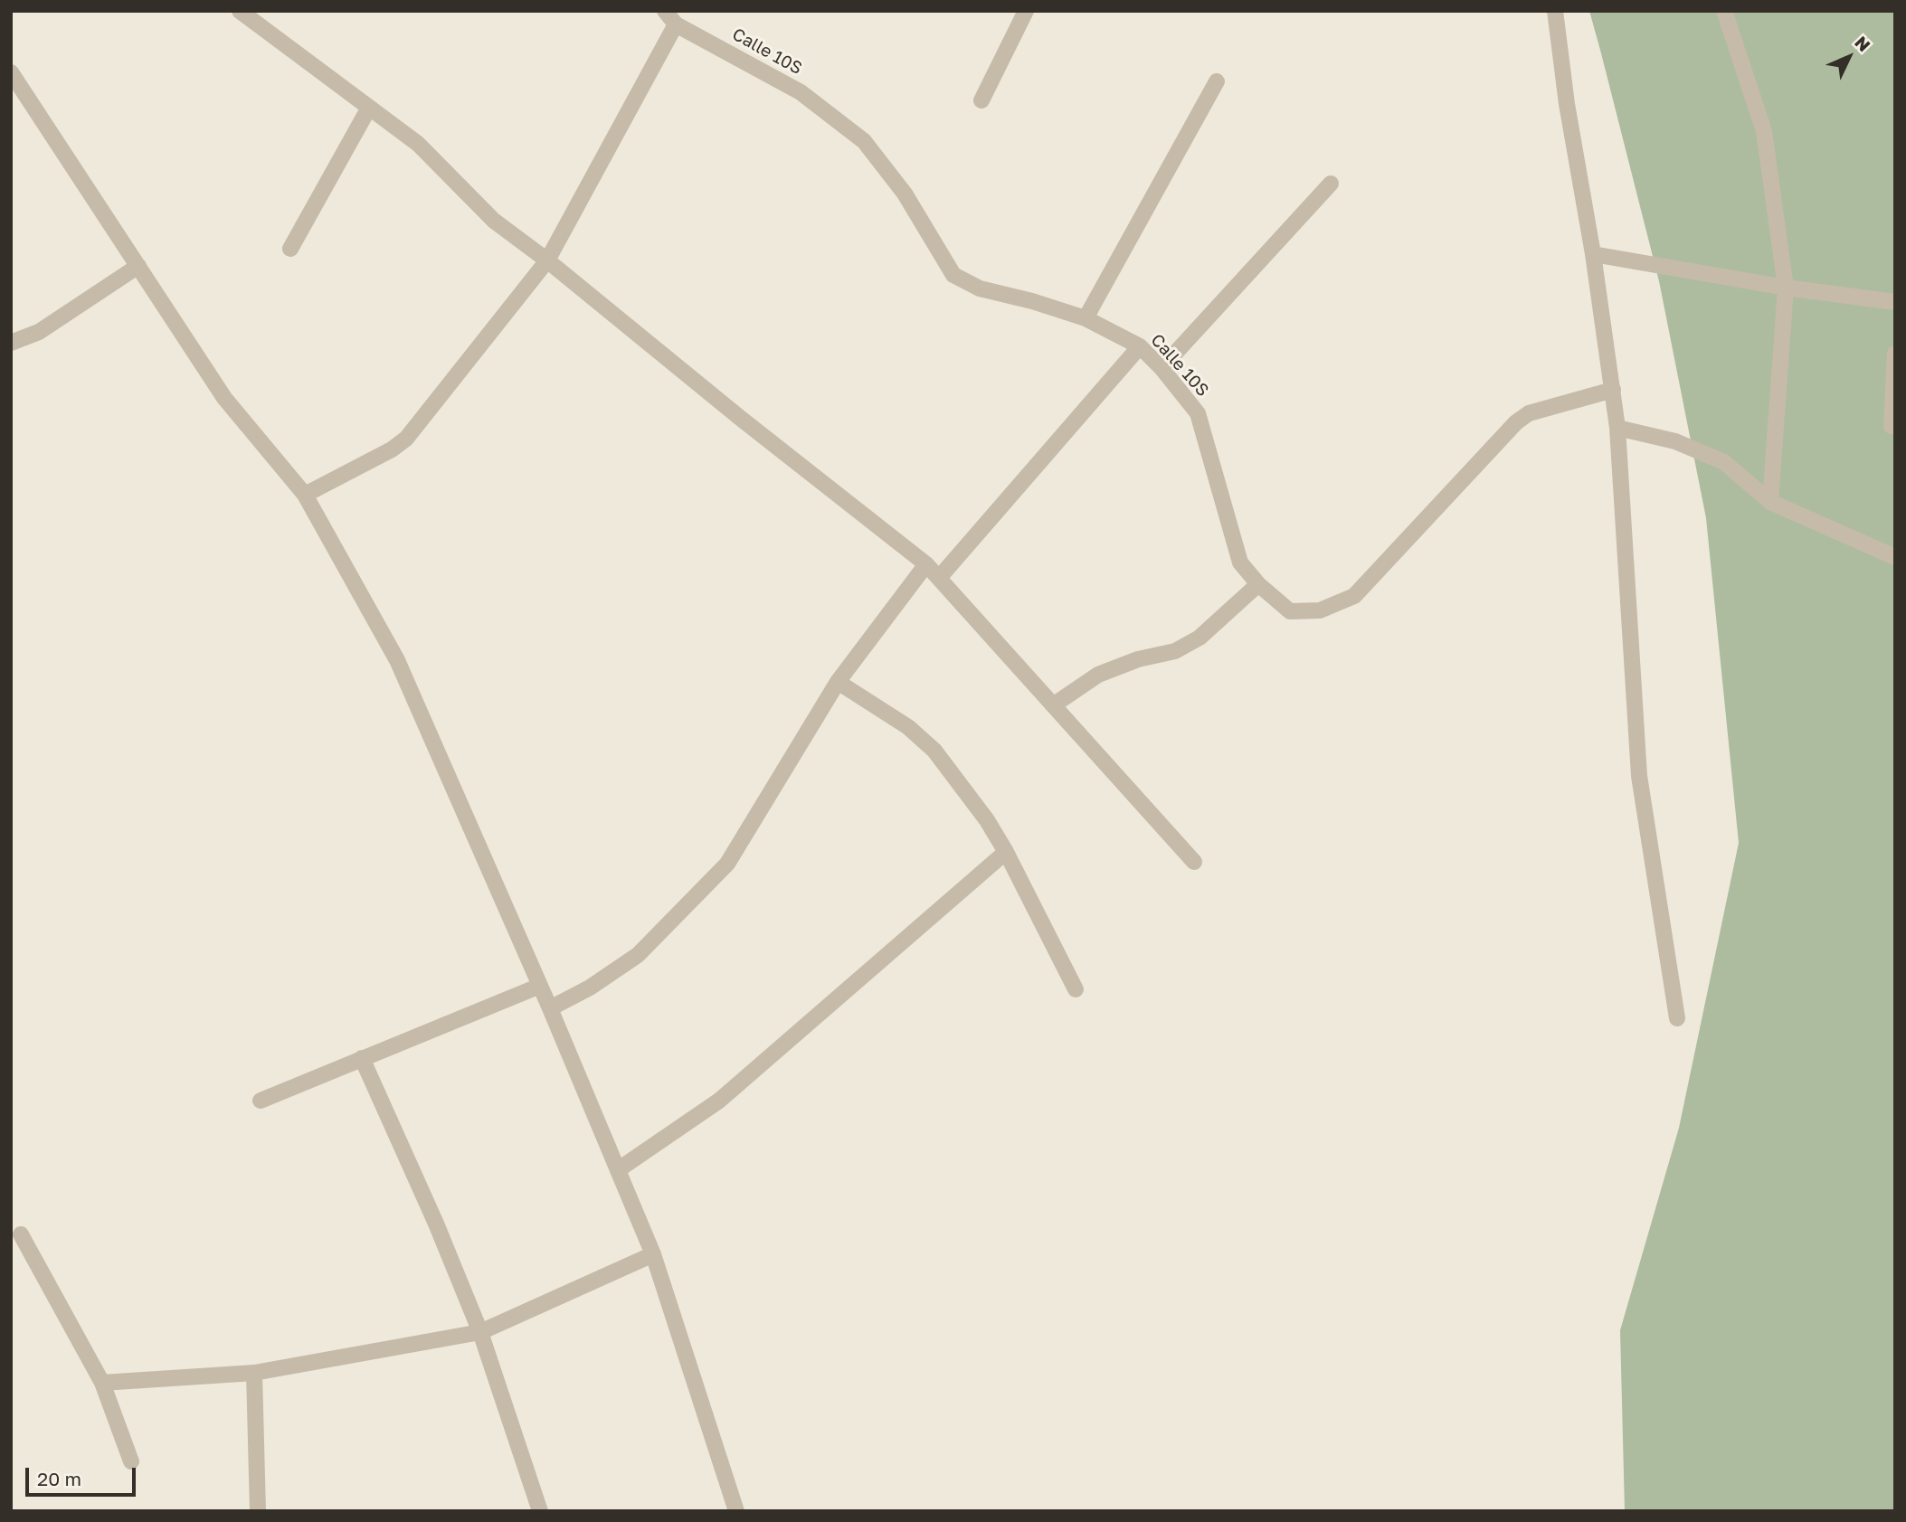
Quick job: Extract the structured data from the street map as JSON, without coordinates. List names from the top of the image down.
{
  "streets": {
    "street": ["Calle 10S"]
  },
  "scale_bar": "20 m",
  "north": "top right"
}
